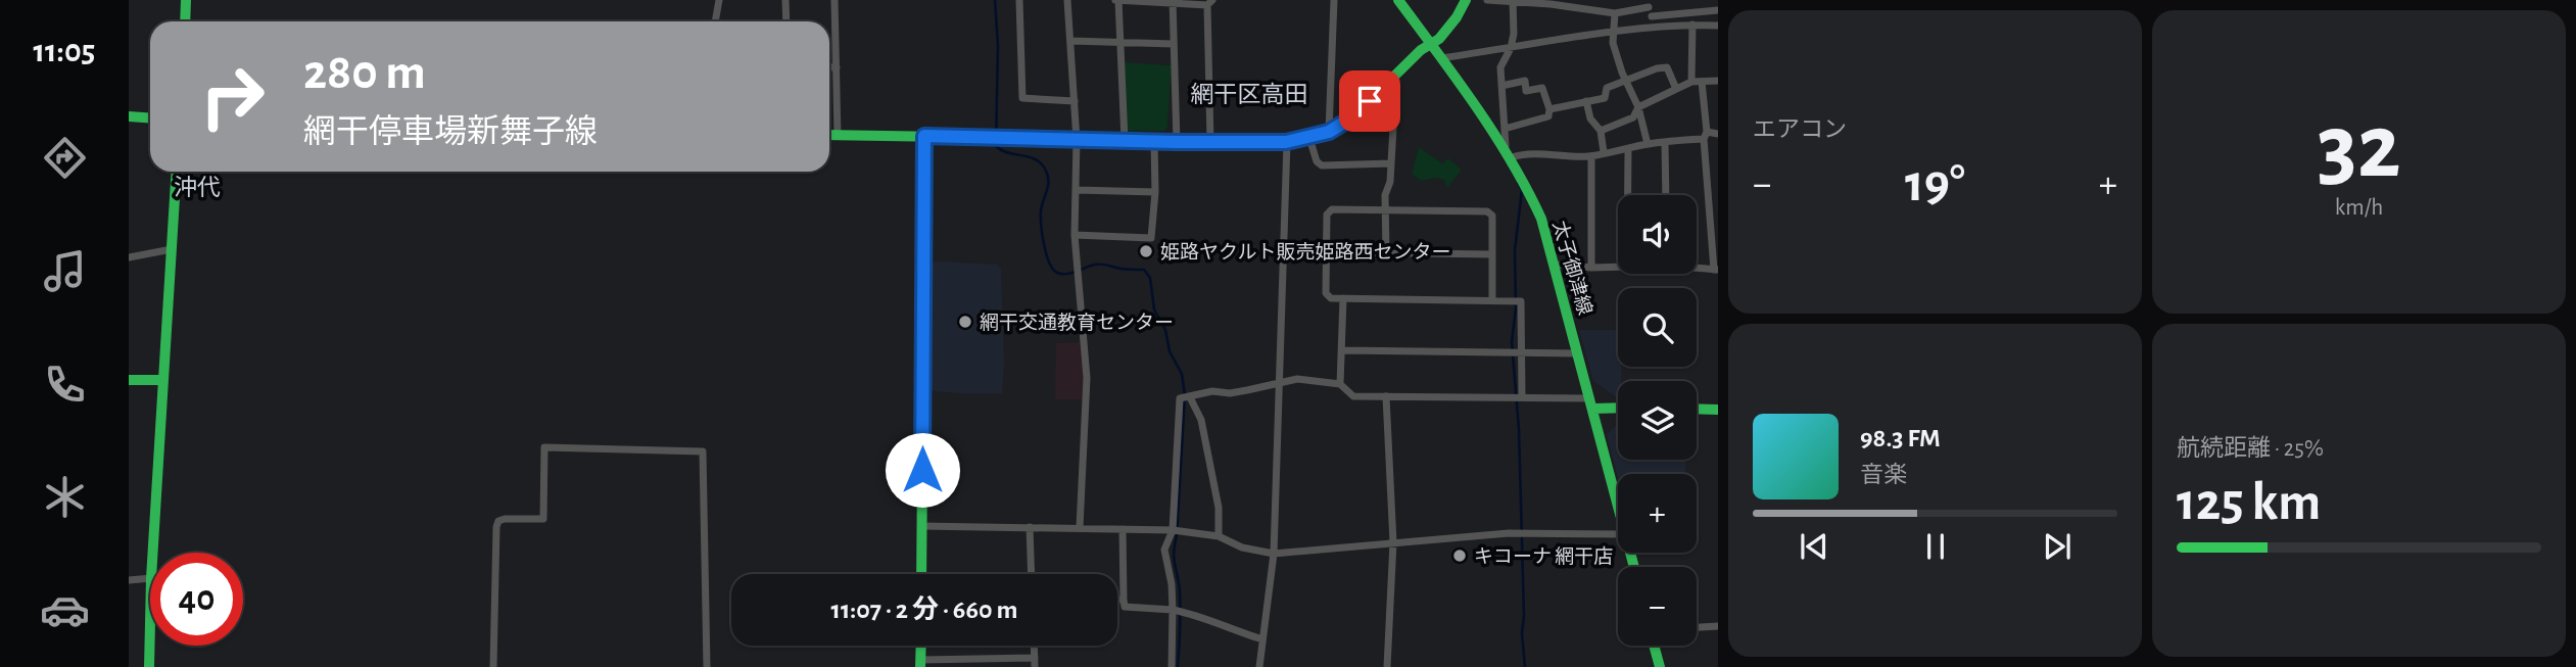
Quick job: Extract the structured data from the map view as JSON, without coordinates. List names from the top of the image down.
{
  "streets": {
    "main road": ["太子御津線"]
  },
  "districts": ["網干区高田", "沖代"],
  "places": ["姫路ヤクルト販売姫路西センター", "網干交通教育センター", "キコーナ 網干店"],
  "page": {
    "tabs": "11:05",
    "tile": [
      "エアコン",
      ["32", "km/h"],
      ["航続距離 · 25%", "125 km"]
    ],
    "turn": ["280 m", "網干停車場新舞子線"],
    "heat": ["−", "19°", "+"],
    "map_buttons": ["+", "−"],
    "song": ["98.3 FM", "音楽"],
    "limit": "40",
    "trip": "11:07 · 2 分 · 660 m"
  }
}
